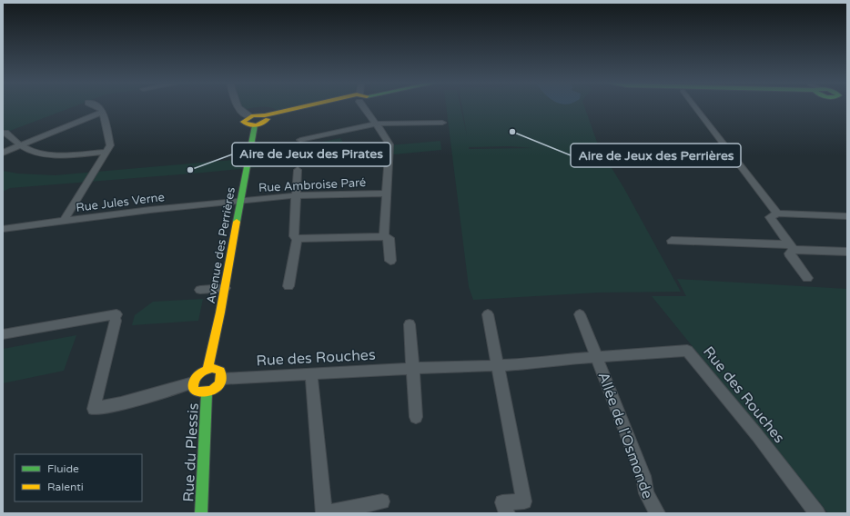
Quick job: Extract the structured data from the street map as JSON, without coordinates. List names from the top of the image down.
{
  "streets": {
    "street": [
      "Rue Ambroise Paré",
      "Rue Jules Verne",
      "Avenue des Perrières",
      "Rue des Rouches",
      "Allée de l'Osmonde",
      "Rue du Plessis"
    ]
  },
  "crossings": [
    ["Rue Ambroise Paré", "Rue Jules Verne"],
    ["Rue Ambroise Paré", "Avenue des Perrières"],
    ["Rue Jules Verne", "Avenue des Perrières"],
    ["Avenue des Perrières", "Rue des Rouches"],
    ["Avenue des Perrières", "Rue du Plessis"],
    ["Rue des Rouches", "Allée de l'Osmonde"],
    ["Rue des Rouches", "Rue du Plessis"]
  ],
  "places": ["Aire de Jeux des Perrières", "Aire de Jeux des Pirates"],
  "legend": ["Fluide", "Ralenti"]
}
